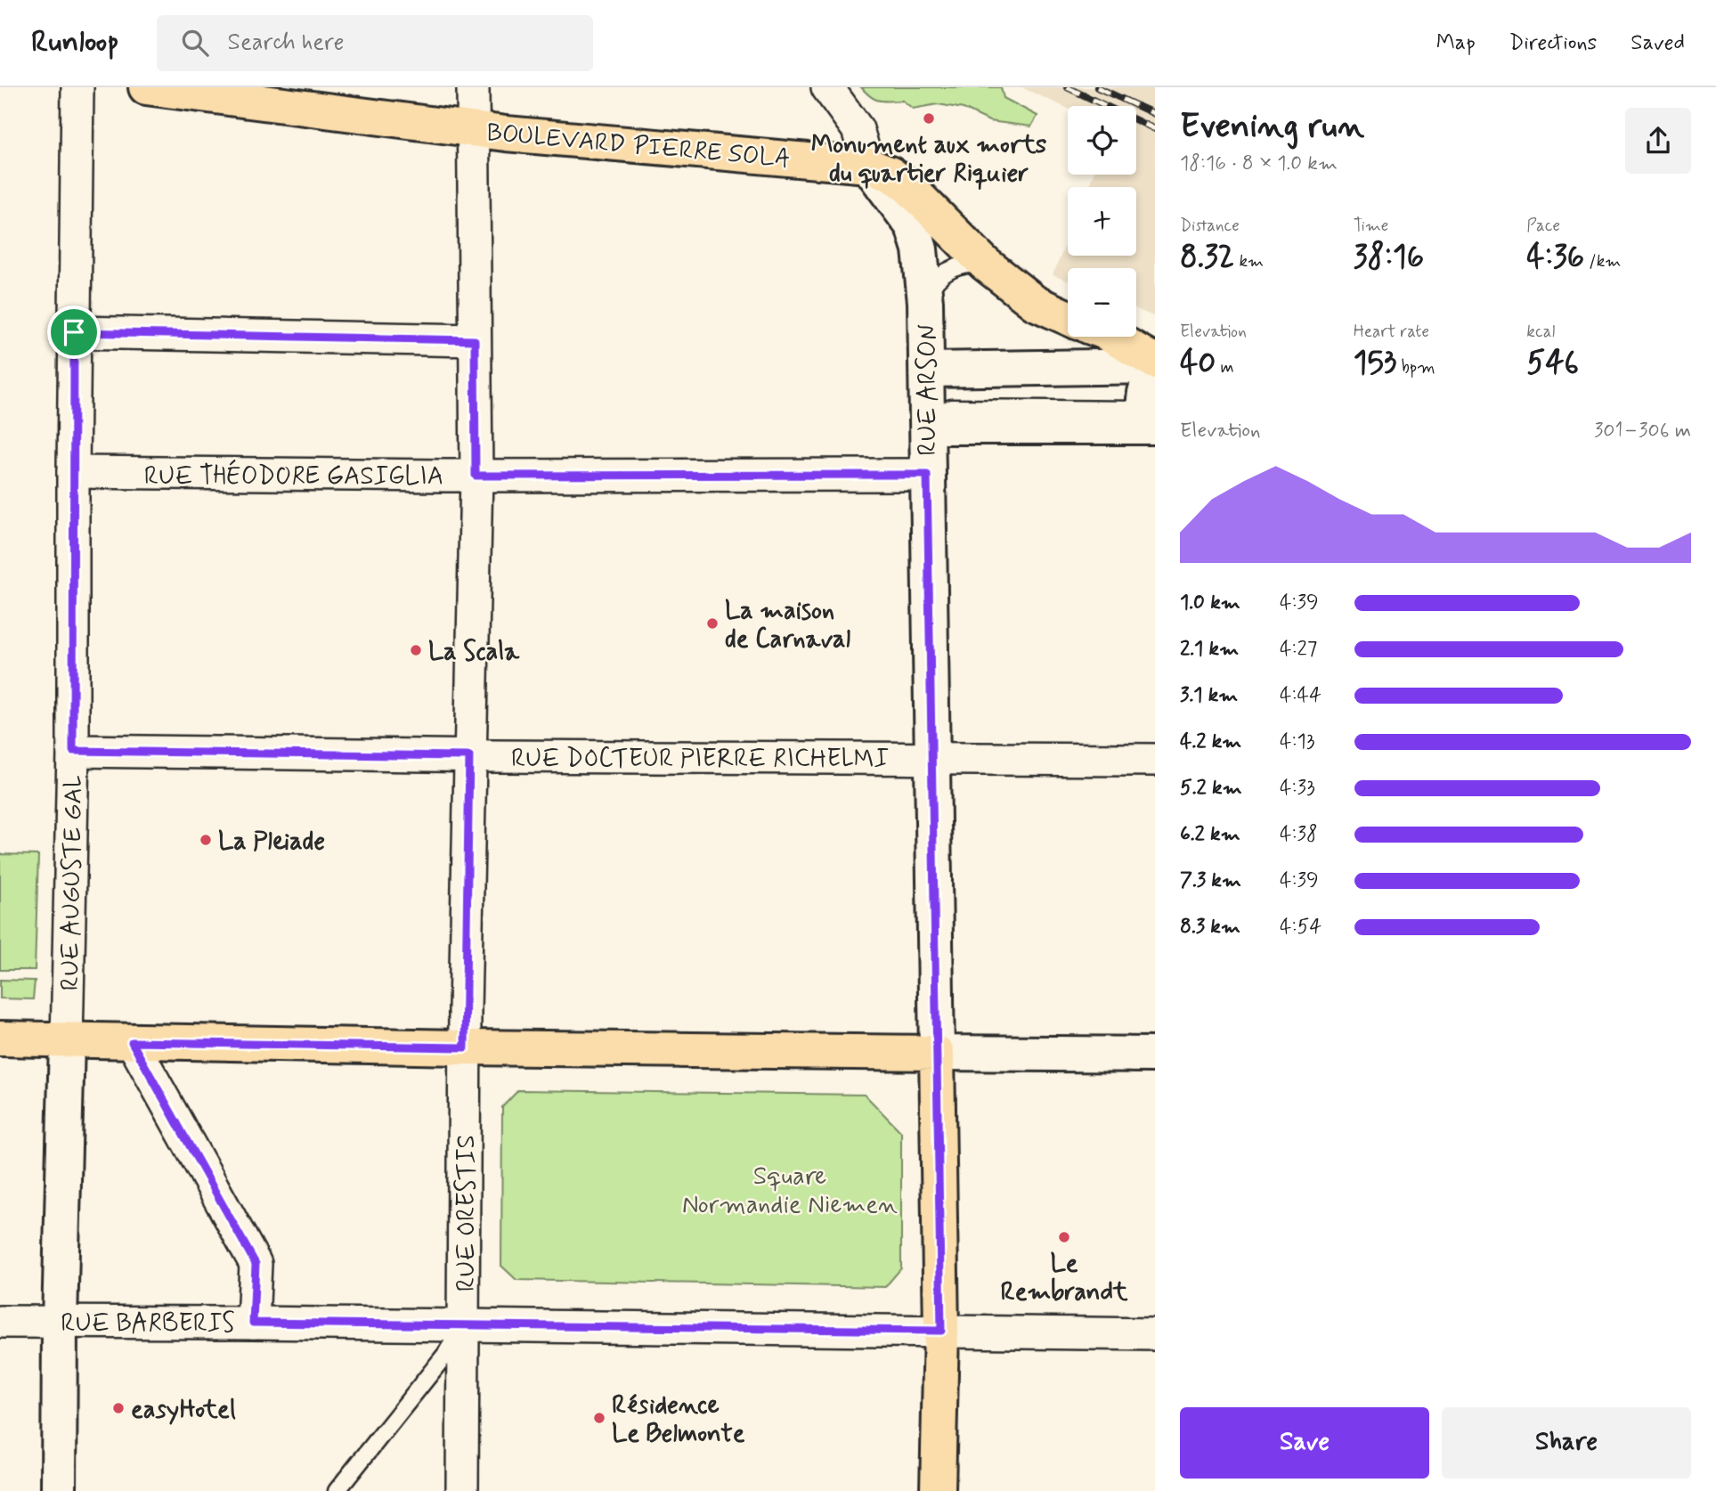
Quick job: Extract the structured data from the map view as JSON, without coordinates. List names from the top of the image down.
{
  "streets": {
    "main road": ["BOULEVARD PIERRE SOLA", "RUE ARSON", "RUE AUGUSTE GAL"],
    "street": [
      "RUE THÉODORE GASIGLIA",
      "RUE DOCTEUR PIERRE RICHELMI",
      "RUE ORESTIS",
      "RUE BARBERIS"
    ]
  },
  "crossings": [
    ["BOULEVARD PIERRE SOLA", "RUE ARSON"],
    ["BOULEVARD PIERRE SOLA", "RUE ORESTIS"],
    ["RUE ARSON", "RUE THÉODORE GASIGLIA"],
    ["RUE ARSON", "RUE DOCTEUR PIERRE RICHELMI"],
    ["RUE ARSON", "RUE BARBERIS"],
    ["RUE THÉODORE GASIGLIA", "RUE AUGUSTE GAL"],
    ["RUE THÉODORE GASIGLIA", "RUE ORESTIS"],
    ["RUE DOCTEUR PIERRE RICHELMI", "RUE AUGUSTE GAL"],
    ["RUE DOCTEUR PIERRE RICHELMI", "RUE ORESTIS"],
    ["RUE AUGUSTE GAL", "RUE BARBERIS"],
    ["RUE ORESTIS", "RUE BARBERIS"]
  ],
  "parks": ["Square Normandie Niemen"],
  "places": [
    "Monument aux morts du quartier Riquier",
    "La maison de Carnaval",
    "La Scala",
    "La Pleiade",
    "Le Rembrandt",
    "easyHotel",
    "Résidence Le Belmonte"
  ],
  "page": {
    "header": "Runloop",
    "search": "Search here",
    "nav": ["Map", "Directions", "Saved"],
    "heading": ["Evening run", "18:16 · 8 × 1.0 km"],
    "map_buttons": ["+", "−"],
    "stats": [
      ["Distance", "8.32 km"],
      ["Time", "38:16"],
      ["Pace", "4:36 /km"],
      ["Elevation", "40 m"],
      ["Heart rate", "153 bpm"],
      ["kcal", "546"]
    ],
    "chart": ["Elevation", "301–306 m"],
    "list": [
      {
        "name": "1.0 km",
        "note": "4:39"
      },
      {
        "name": "2.1 km",
        "note": "4:27"
      },
      {
        "name": "3.1 km",
        "note": "4:44"
      },
      {
        "name": "4.2 km",
        "note": "4:13"
      },
      {
        "name": "5.2 km",
        "note": "4:33"
      },
      {
        "name": "6.2 km",
        "note": "4:38"
      },
      {
        "name": "7.3 km",
        "note": "4:39"
      },
      {
        "name": "8.3 km",
        "note": "4:54"
      }
    ],
    "buttons": ["Save", "Share"]
  }
}
